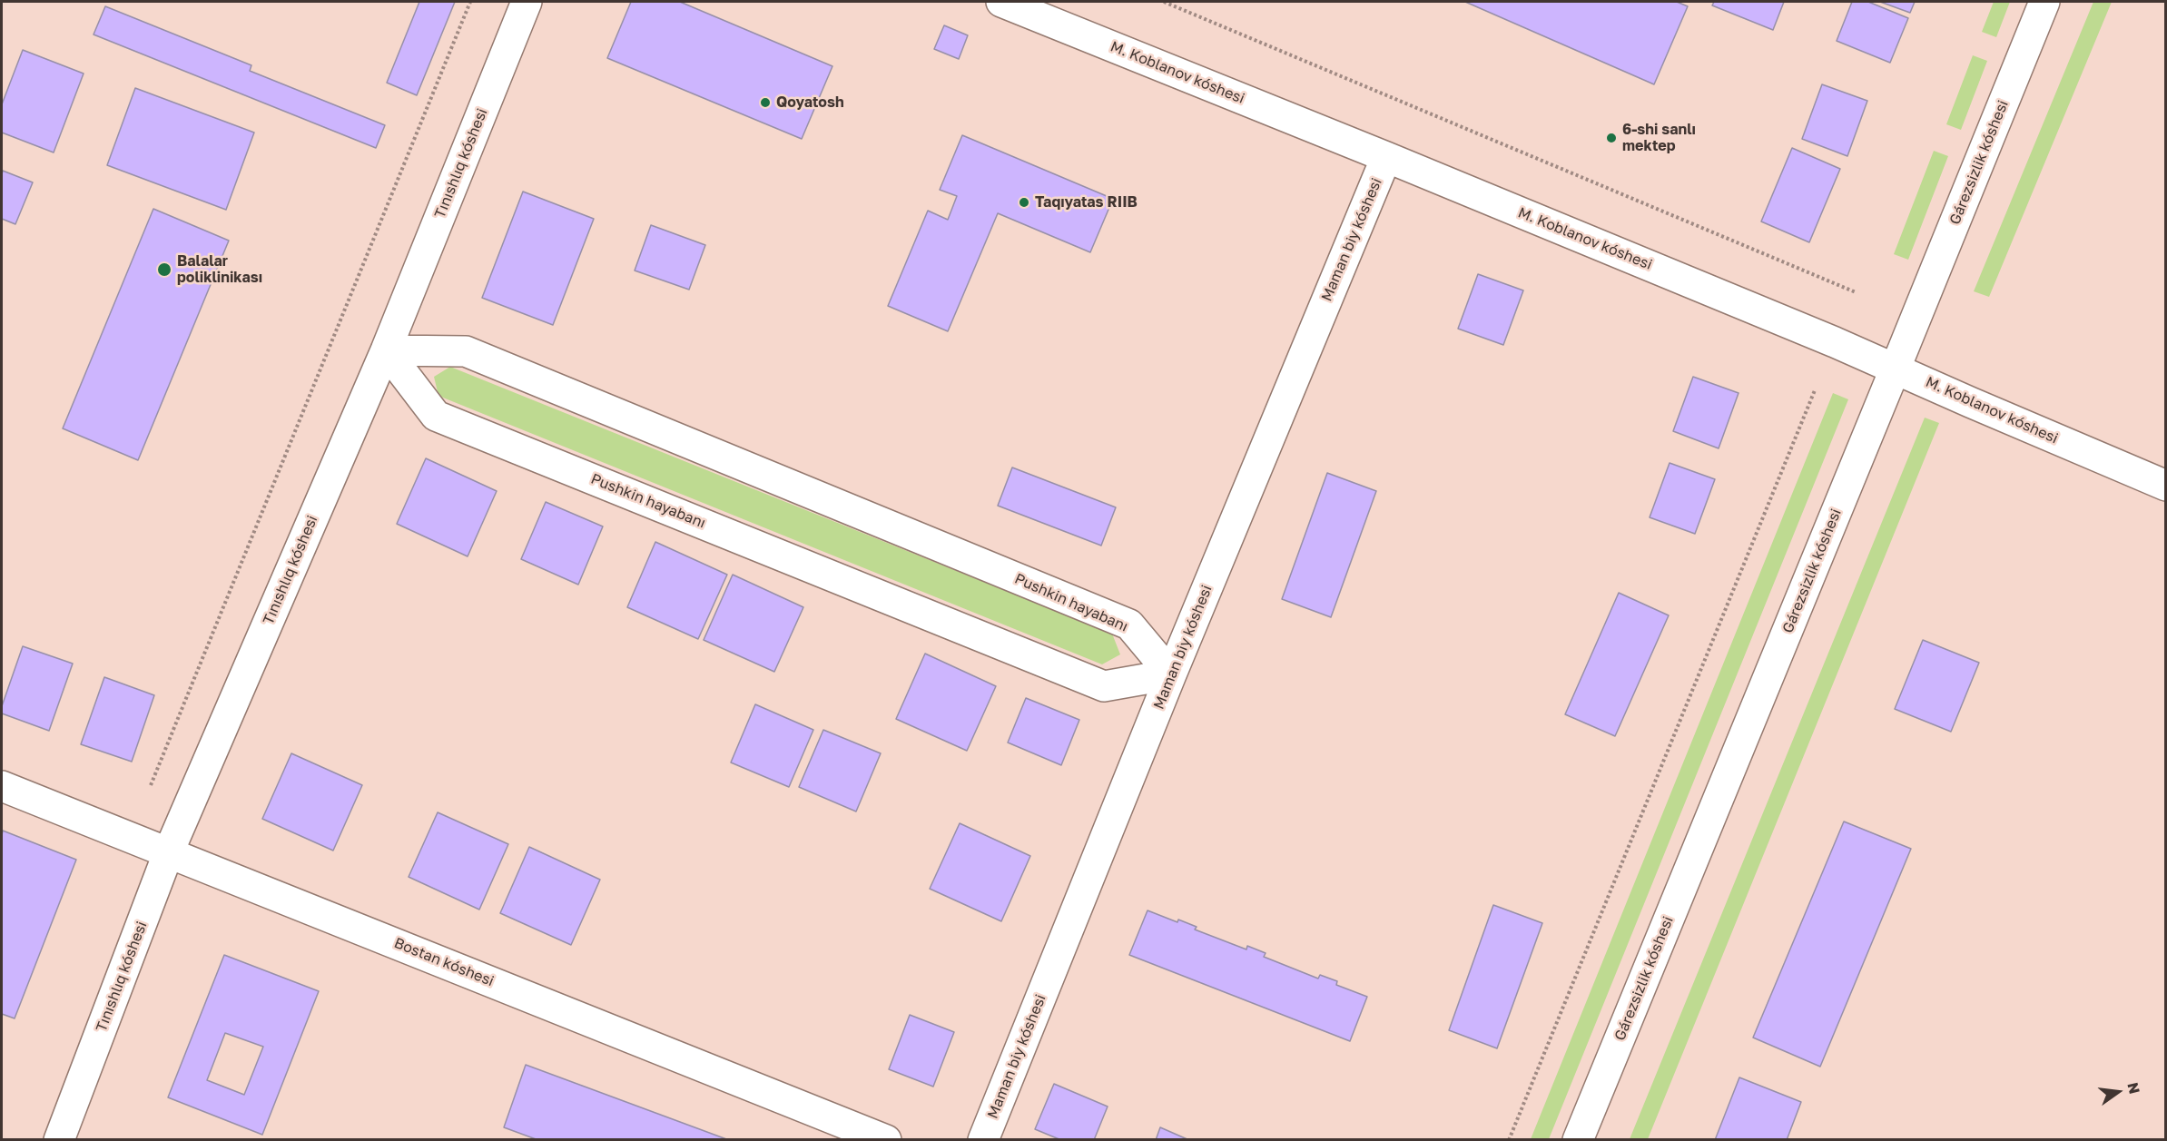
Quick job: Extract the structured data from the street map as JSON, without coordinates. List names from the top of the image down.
{
  "streets": {
    "street": [
      "M. Koblanov kóshesi",
      "Gárezsizlik kóshesi",
      "Tınıshlıq kóshesi",
      "Maman biy kóshesi",
      "Pushkin hayabanı",
      "Bostan kóshesi"
    ]
  },
  "crossings": [
    ["M. Koblanov kóshesi", "Gárezsizlik kóshesi"],
    ["M. Koblanov kóshesi", "Maman biy kóshesi"],
    ["Tınıshlıq kóshesi", "Pushkin hayabanı"],
    ["Tınıshlıq kóshesi", "Bostan kóshesi"],
    ["Maman biy kóshesi", "Pushkin hayabanı"]
  ],
  "places": [
    "Qoyatosh",
    "6-shi sanlı mektep",
    "Taqıyatas RIIB",
    "Balalar poliklinikası"
  ],
  "north": "right"
}
